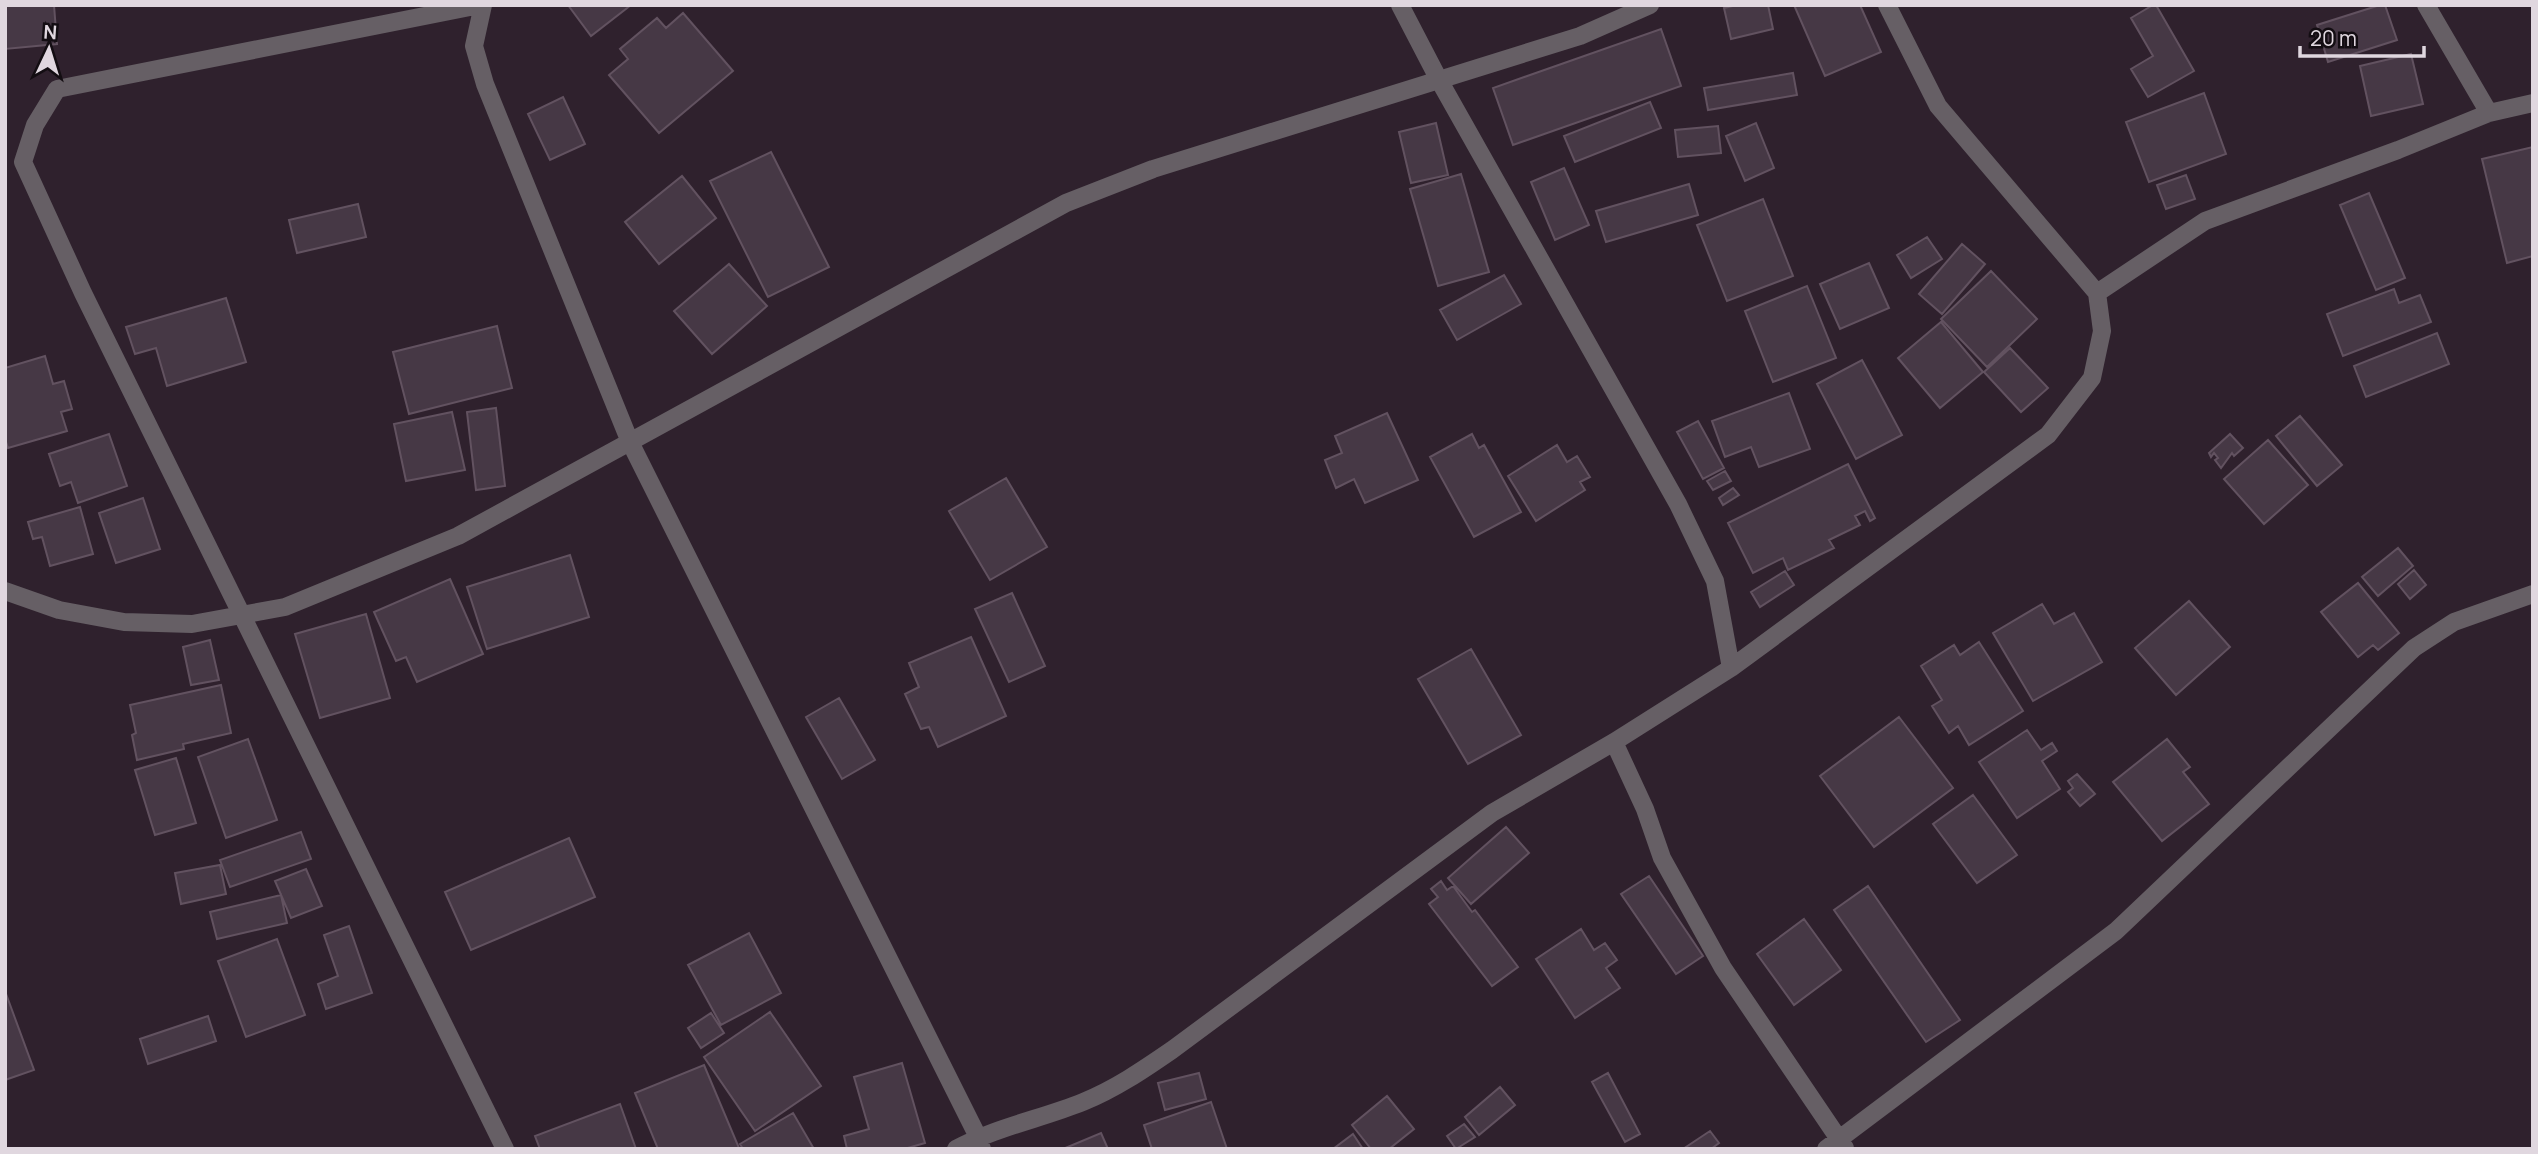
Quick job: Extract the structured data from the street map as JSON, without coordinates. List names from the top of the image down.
{
  "scale_bar": "20 m",
  "north": "top"
}
